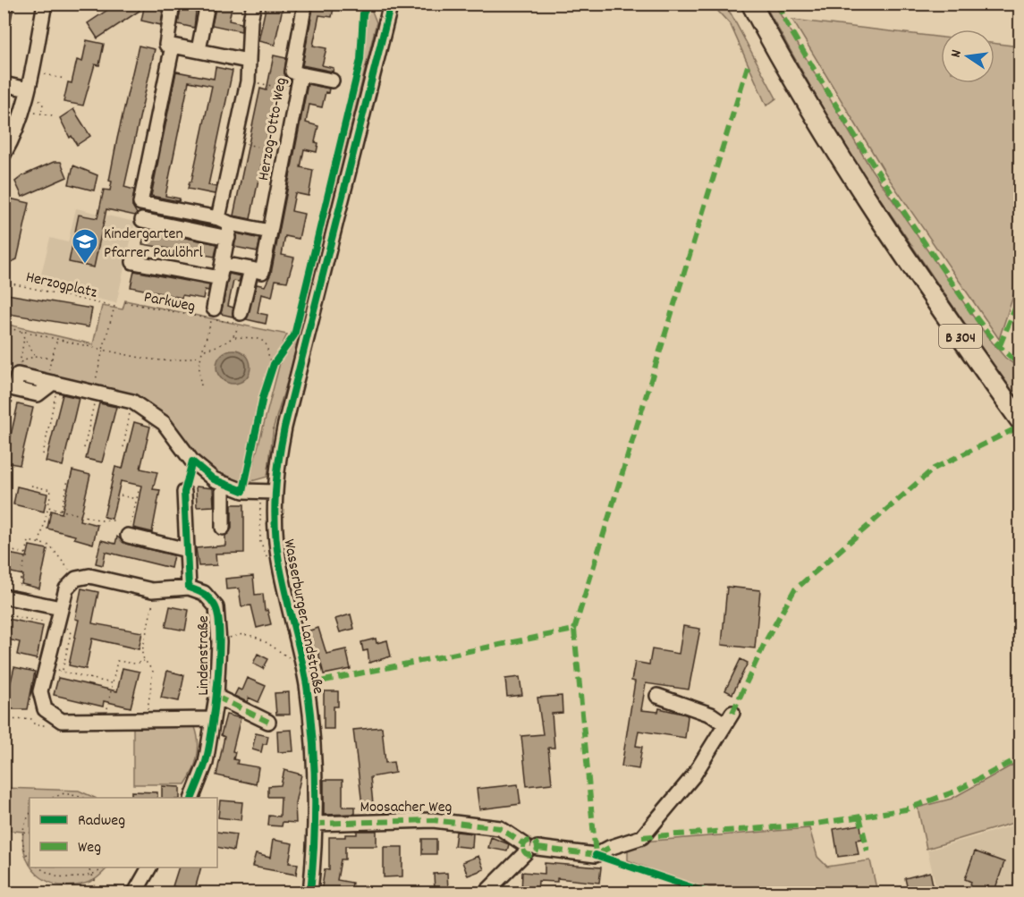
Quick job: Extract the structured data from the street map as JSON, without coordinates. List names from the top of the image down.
{
  "streets": {
    "highway": ["B 304"],
    "street": [
      "Herzog-Otto-Weg",
      "Wasserburger Landstraße",
      "Lindenstraße",
      "Moosacher Weg"
    ],
    "path": ["Herzogplatz", "Parkweg"]
  },
  "crossings": [
    ["Wasserburger Landstraße", "Moosacher Weg"]
  ],
  "places": {
    "school or university": ["Kindergarten Pfarrer Paulöhrl"]
  },
  "legend": ["Radweg", "Weg"],
  "north": "left"
}
